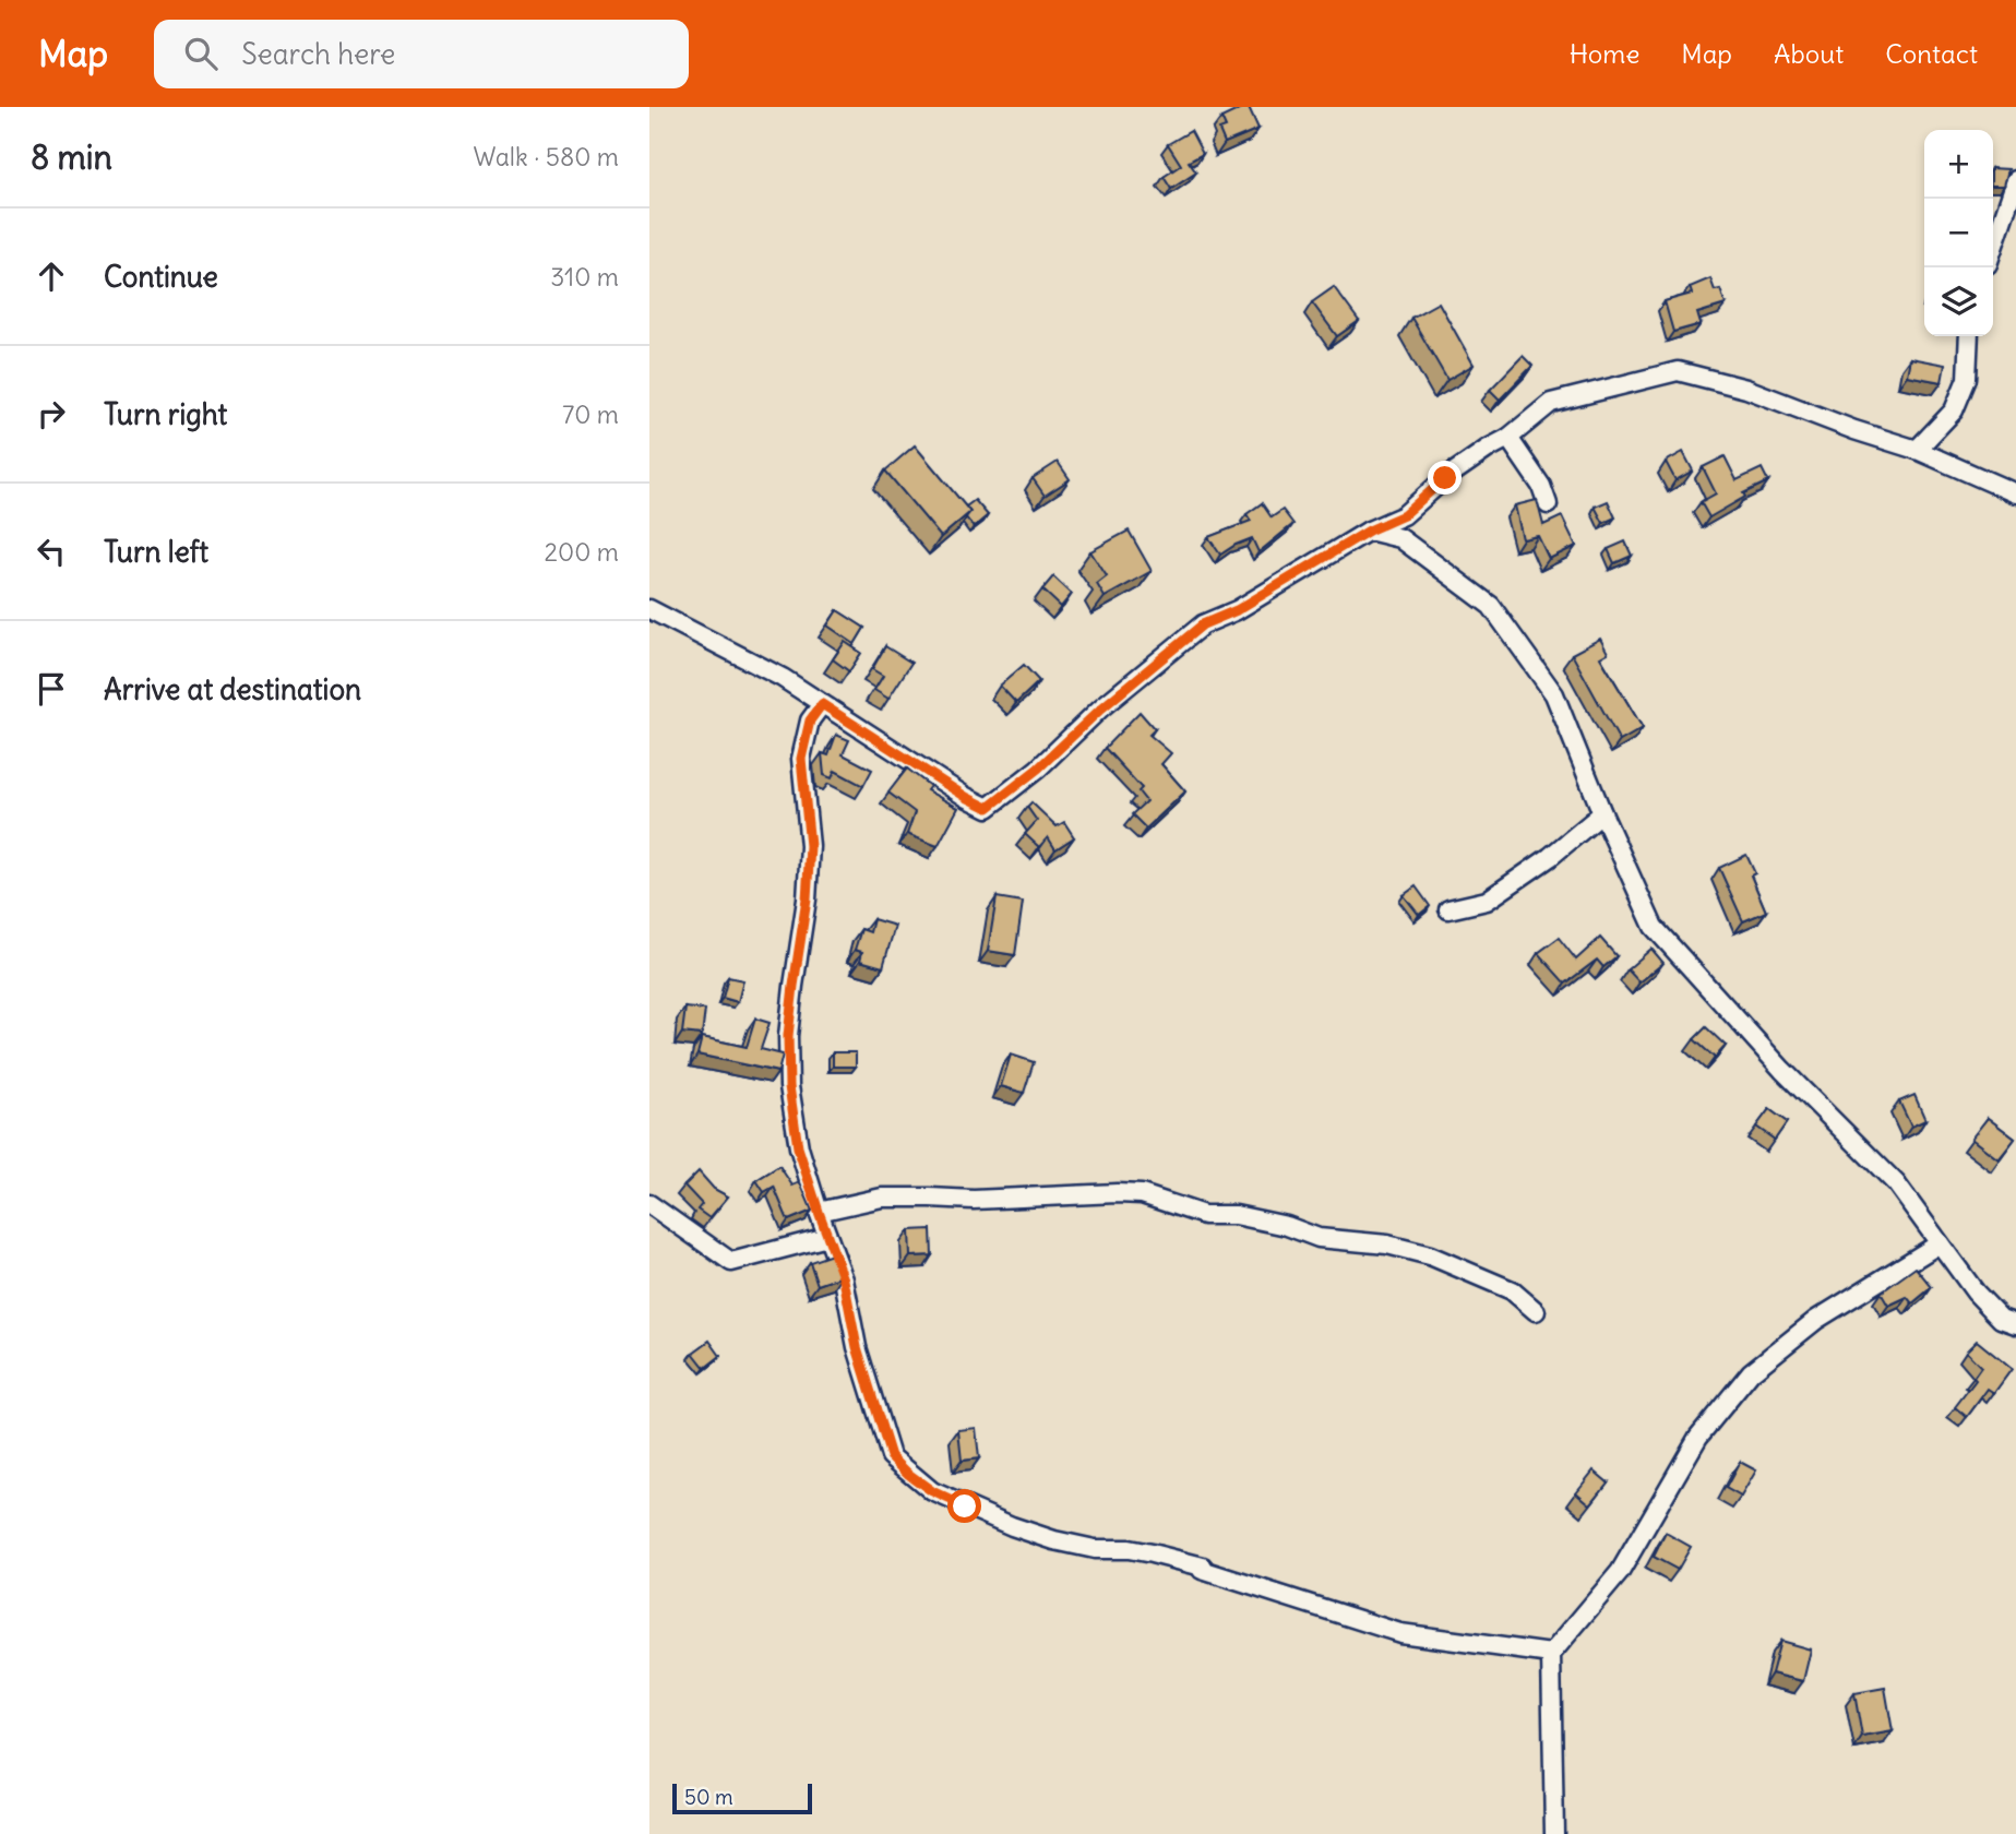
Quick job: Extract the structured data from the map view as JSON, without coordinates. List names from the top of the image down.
{
  "scale_bar": "50 m",
  "page": {
    "header": "Map",
    "search": "Search here",
    "nav": [
      "Home",
      "Map",
      "About",
      "Contact"
    ],
    "heading": ["8 min", "Walk · 580 m"],
    "map_buttons": ["+", "−"],
    "list": [
      ["Continue", "310 m"],
      ["Turn right", "70 m"],
      ["Turn left", "200 m"],
      "Arrive at destination"
    ],
    "scale": "50 m"
  }
}
